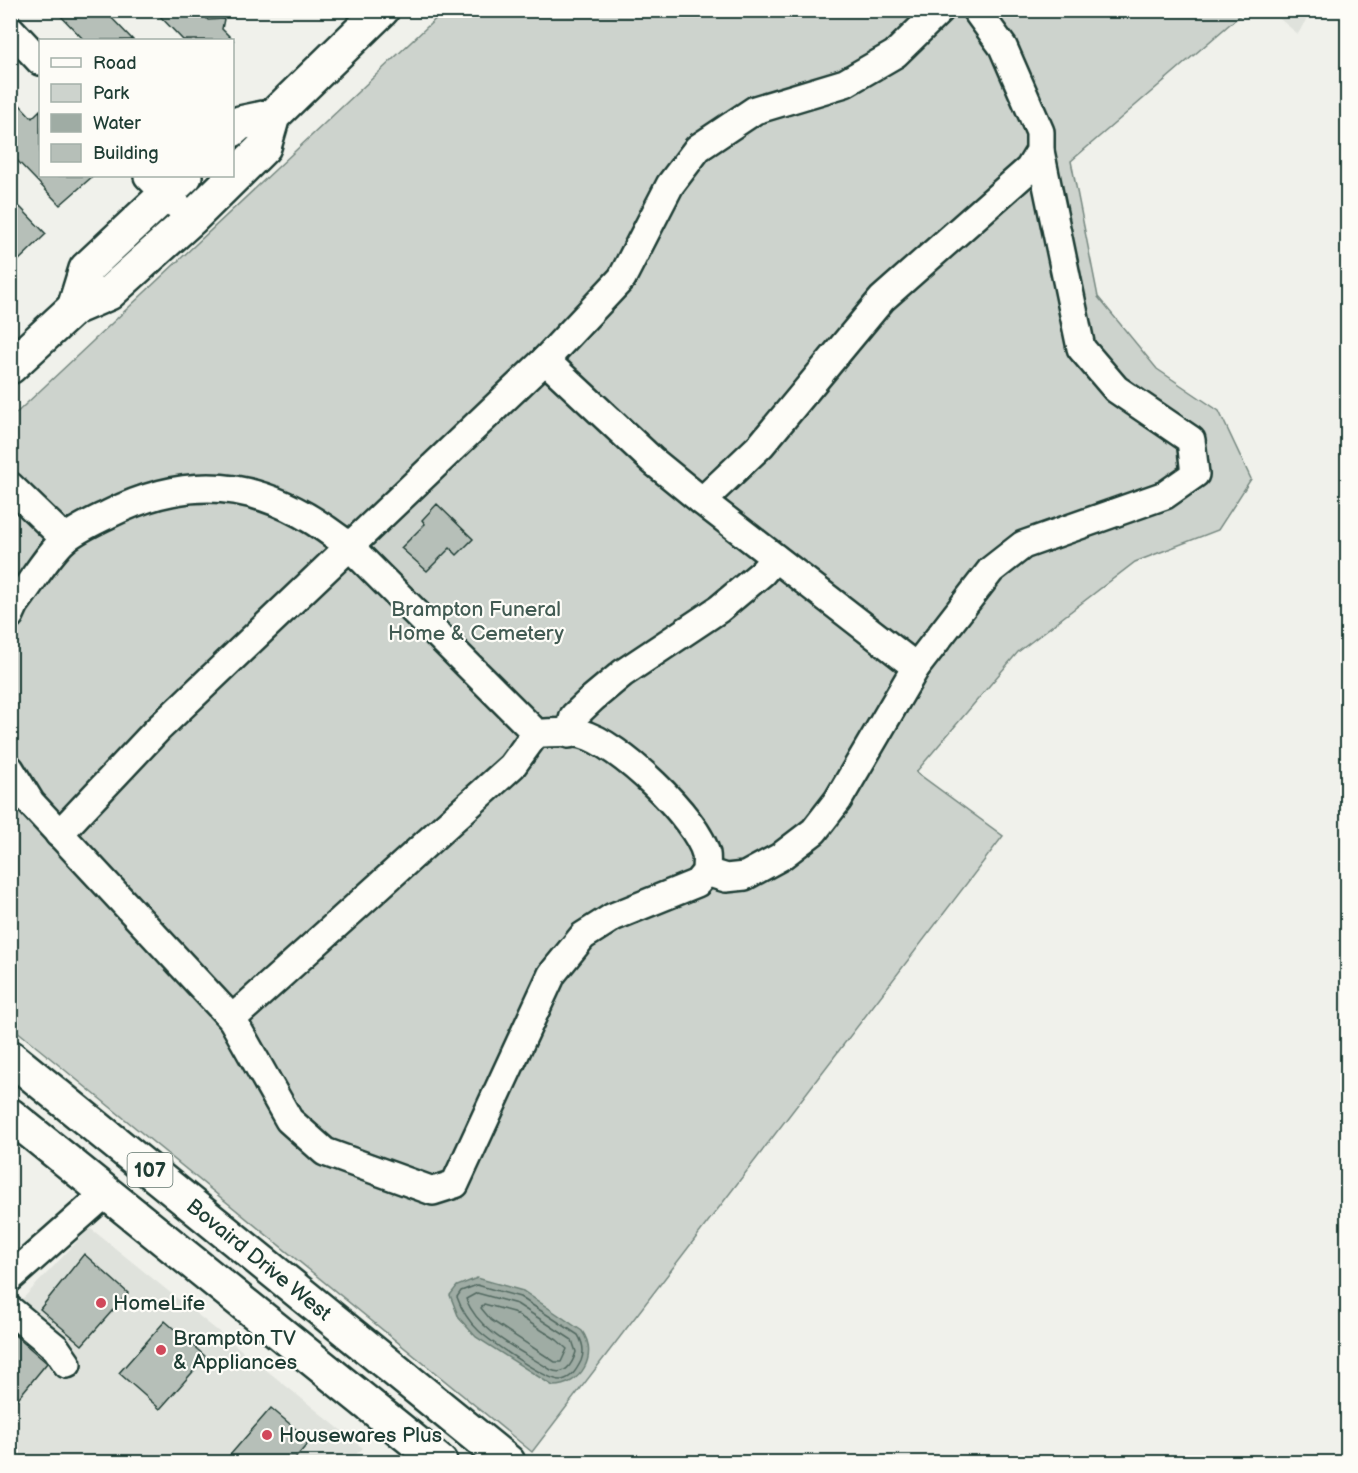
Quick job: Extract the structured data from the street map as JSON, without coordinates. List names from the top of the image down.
{
  "streets": {
    "main road": ["107", "Bovaird Drive West"]
  },
  "parks": ["Brampton Funeral Home & Cemetery"],
  "places": ["HomeLife", "Brampton TV & Appliances", "Housewares Plus"],
  "legend": [
    "Road",
    "Park",
    "Water",
    "Building"
  ]
}
